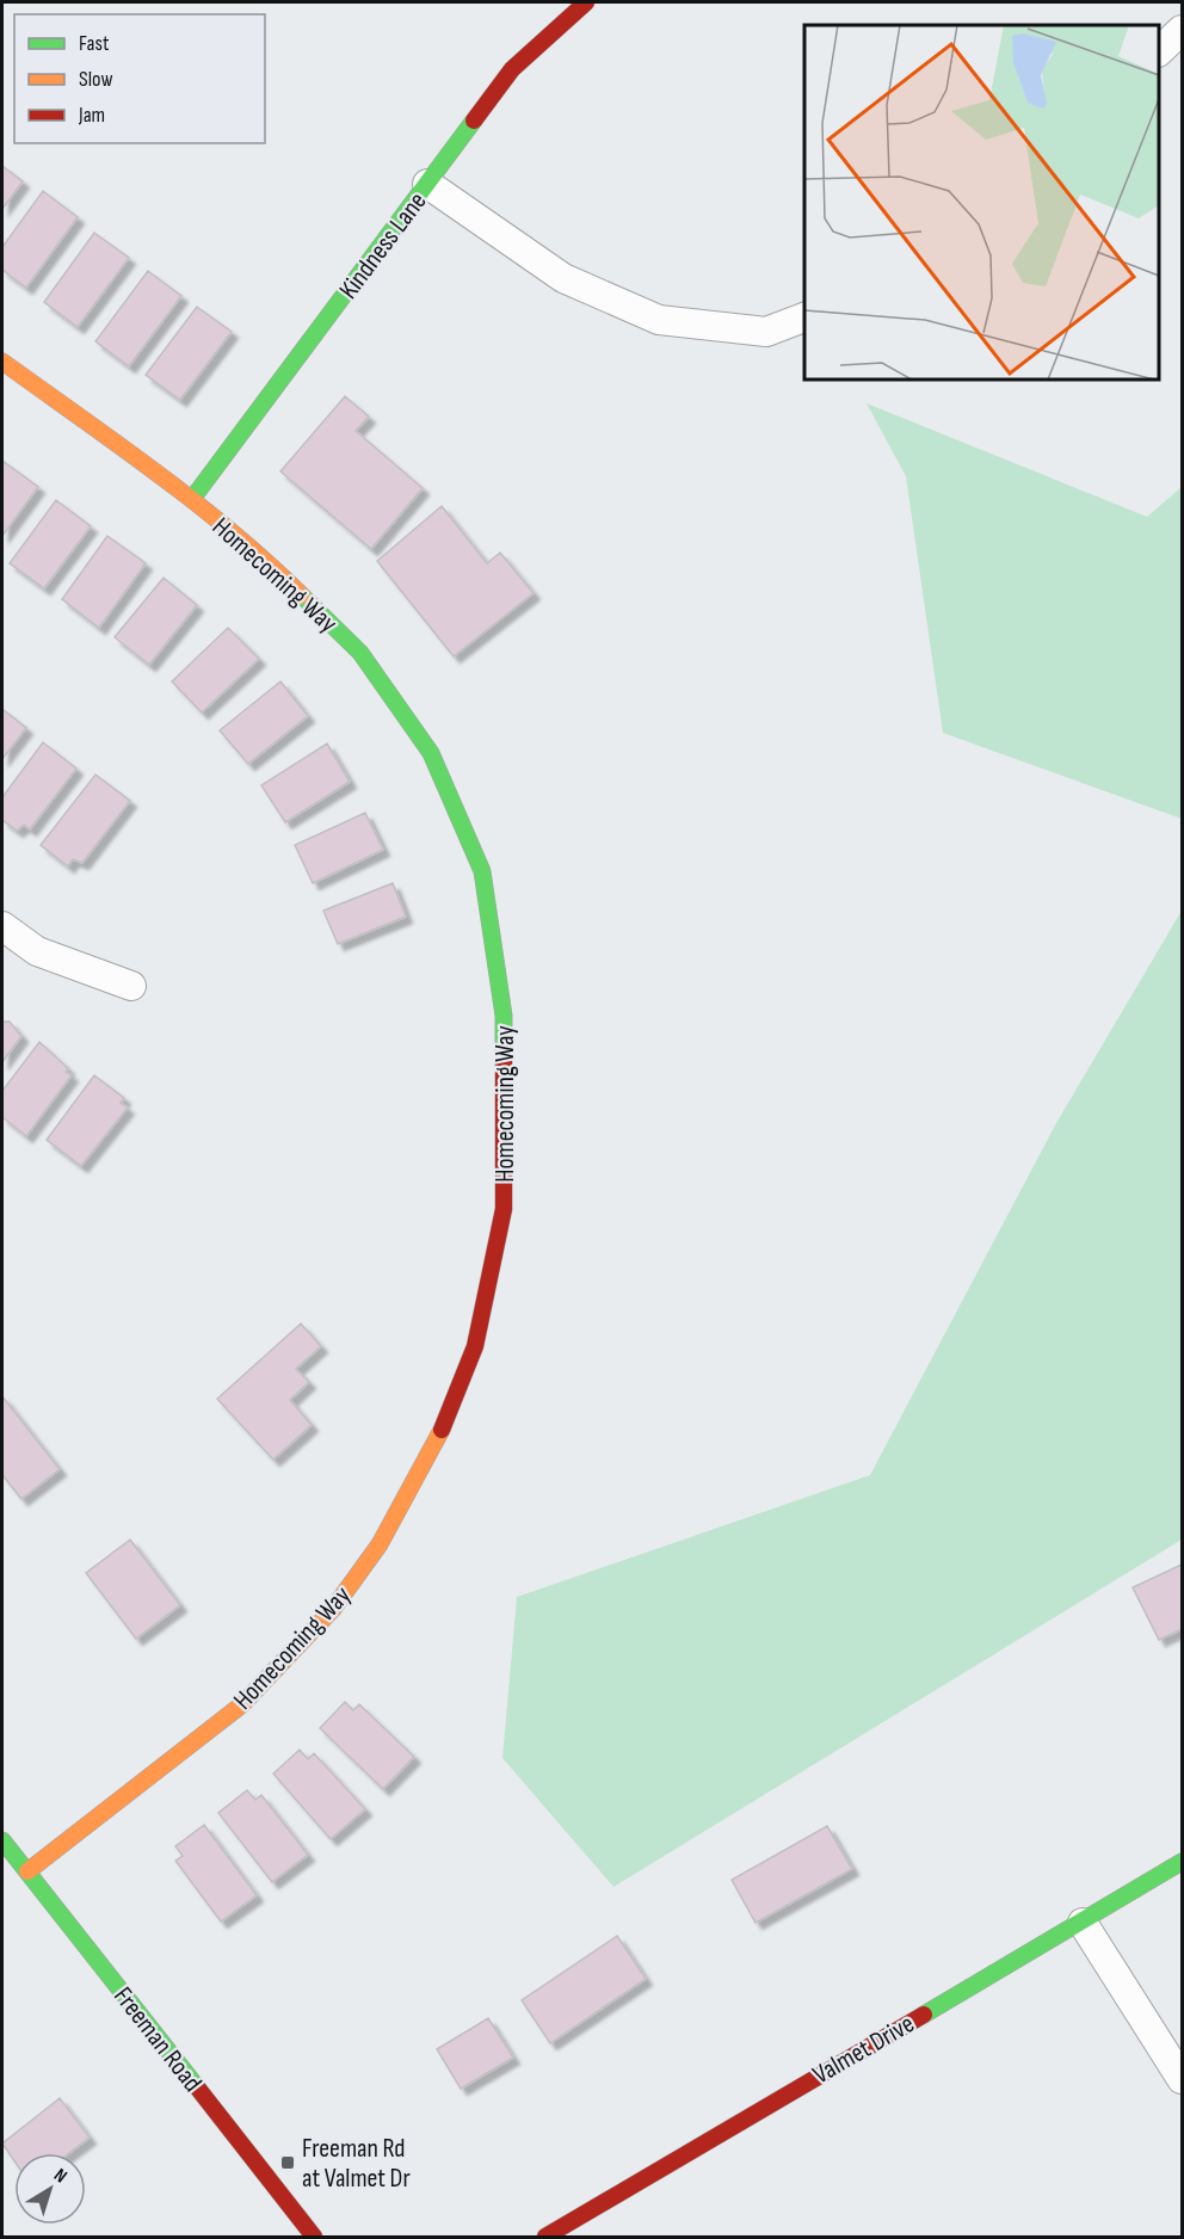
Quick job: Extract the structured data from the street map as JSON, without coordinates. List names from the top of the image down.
{
  "streets": {
    "street": [
      "Kindness Lane",
      "Homecoming Way",
      "Freeman Road",
      "Valmet Drive"
    ]
  },
  "crossings": [
    ["Kindness Lane", "Homecoming Way"],
    ["Homecoming Way", "Freeman Road"]
  ],
  "places": {
    "transit": ["Freeman Rd at Valmet Dr"]
  },
  "legend": ["Fast", "Slow", "Jam"],
  "north": "top right"
}
